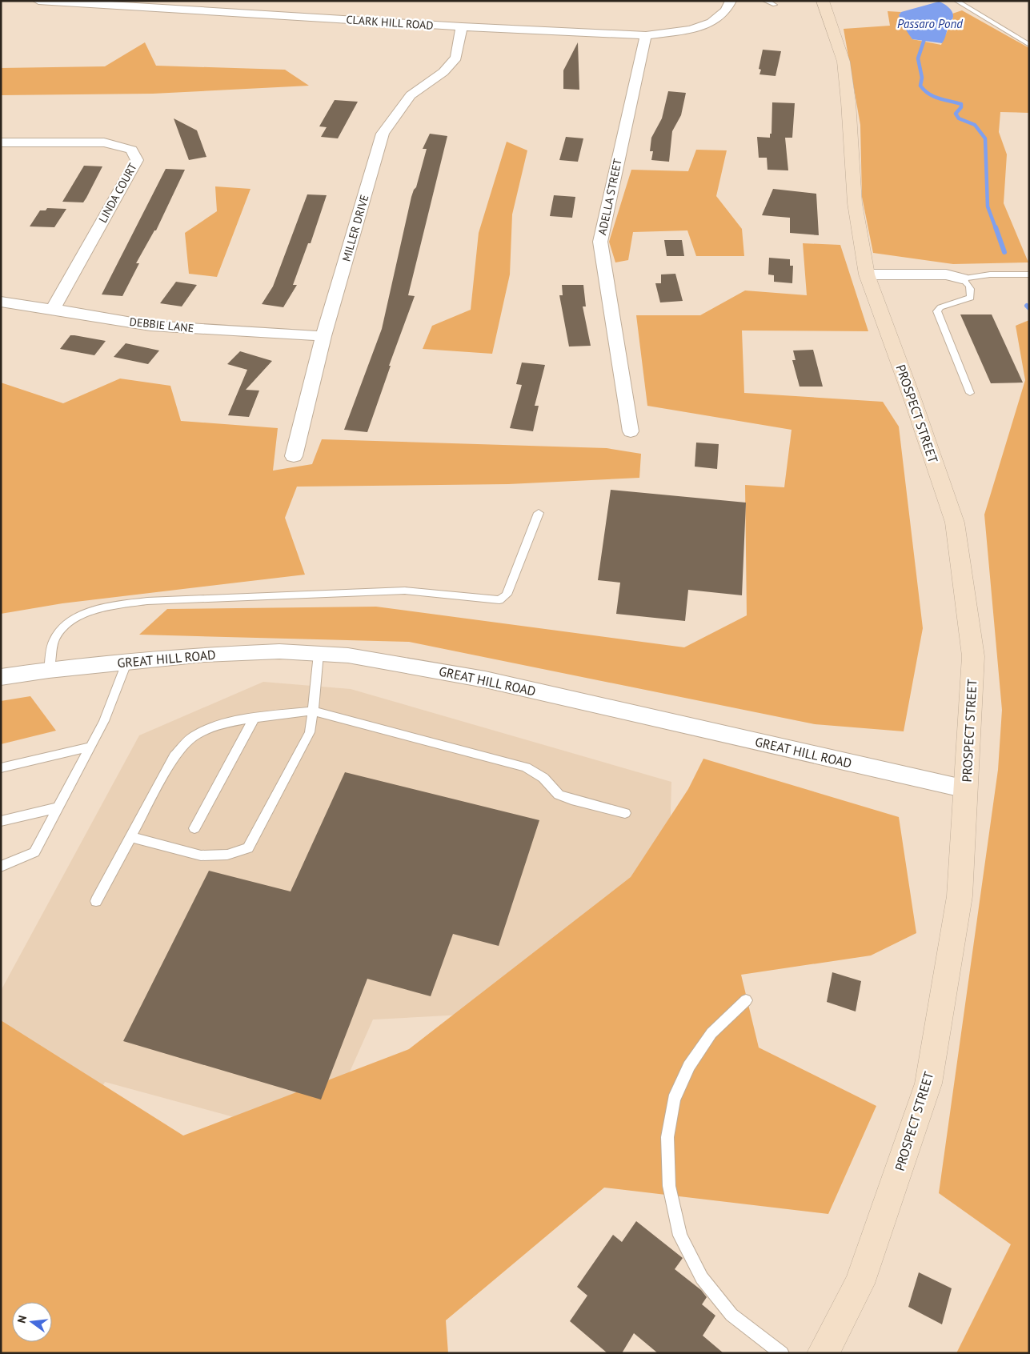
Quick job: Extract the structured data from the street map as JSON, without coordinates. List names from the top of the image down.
{
  "streets": {
    "main road": ["PROSPECT STREET"],
    "street": [
      "CLARK HILL ROAD",
      "LINDA COURT",
      "ADELLA STREET",
      "MILLER DRIVE",
      "DEBBIE LANE",
      "GREAT HILL ROAD"
    ]
  },
  "crossings": [
    ["CLARK HILL ROAD", "ADELLA STREET"],
    ["CLARK HILL ROAD", "MILLER DRIVE"],
    ["LINDA COURT", "DEBBIE LANE"],
    ["MILLER DRIVE", "DEBBIE LANE"],
    ["PROSPECT STREET", "GREAT HILL ROAD"]
  ],
  "water": ["Passaro Pond"],
  "north": "left"
}
